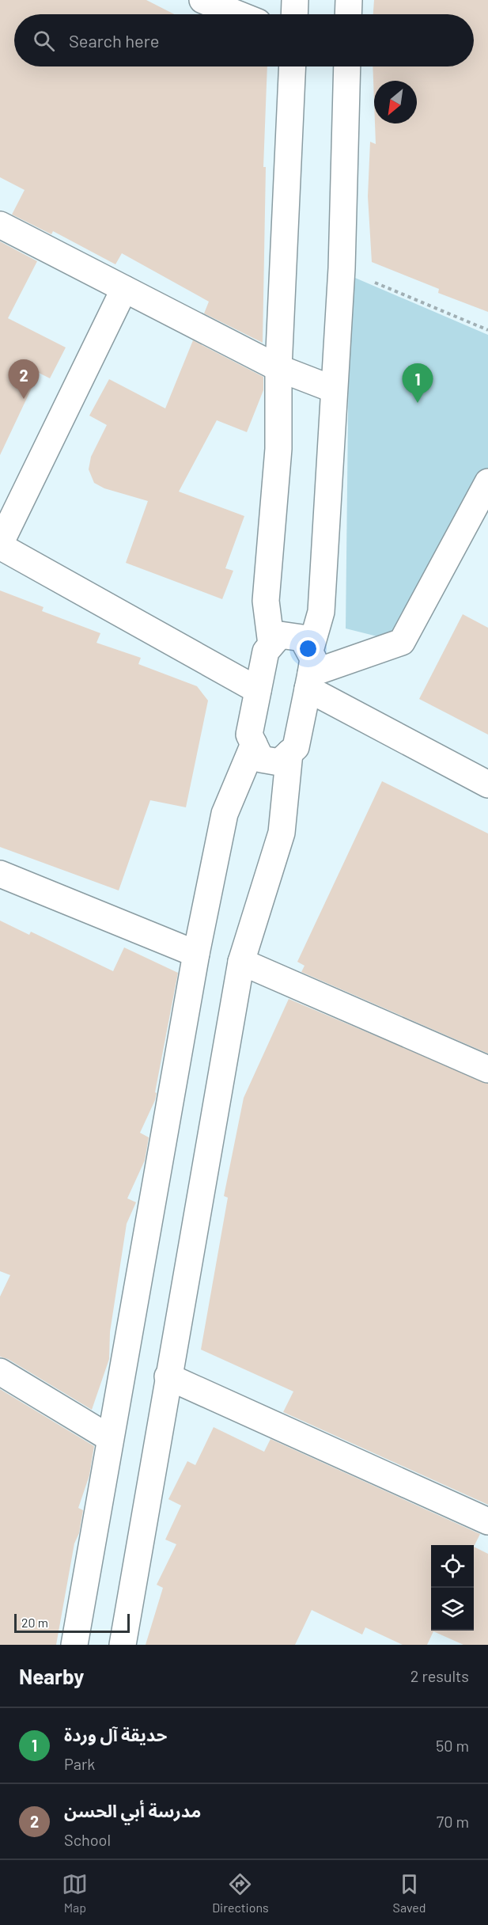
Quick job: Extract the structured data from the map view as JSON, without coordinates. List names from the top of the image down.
{
  "scale_bar": "20 m",
  "north": "bottom left",
  "page": {
    "search": "Search here",
    "pins": ["2", "1"],
    "scale": "20 m",
    "heading": ["Nearby", "2 results"],
    "list": [
      {
        "mark": "1",
        "name": "حديقة آل وردة",
        "note": "Park",
        "value": "50 m"
      },
      {
        "mark": "2",
        "name": "مدرسة أبي الحسن",
        "note": "School",
        "value": "70 m"
      }
    ],
    "nav": ["Map", "Directions", "Saved"]
  }
}
